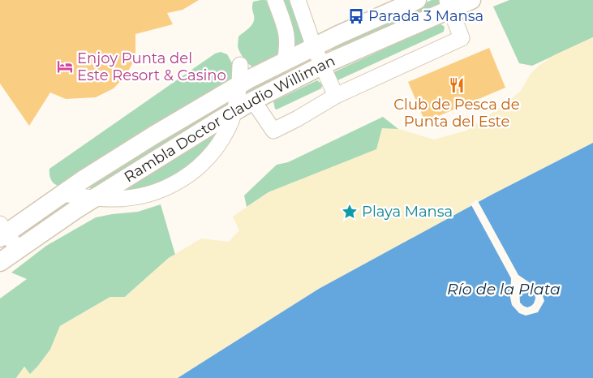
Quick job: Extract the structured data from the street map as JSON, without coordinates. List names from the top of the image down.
{
  "streets": {
    "main road": ["Rambla Doctor Claudio Williman"]
  },
  "water": ["Río de la Plata"],
  "places": {
    "bus stop": ["Parada 3 Mansa"],
    "hotel": ["Enjoy Punta del Este Resort & Casino"],
    "restaurant": ["Club de Pesca de Punta del Este"],
    "place": ["Playa Mansa"]
  }
}
